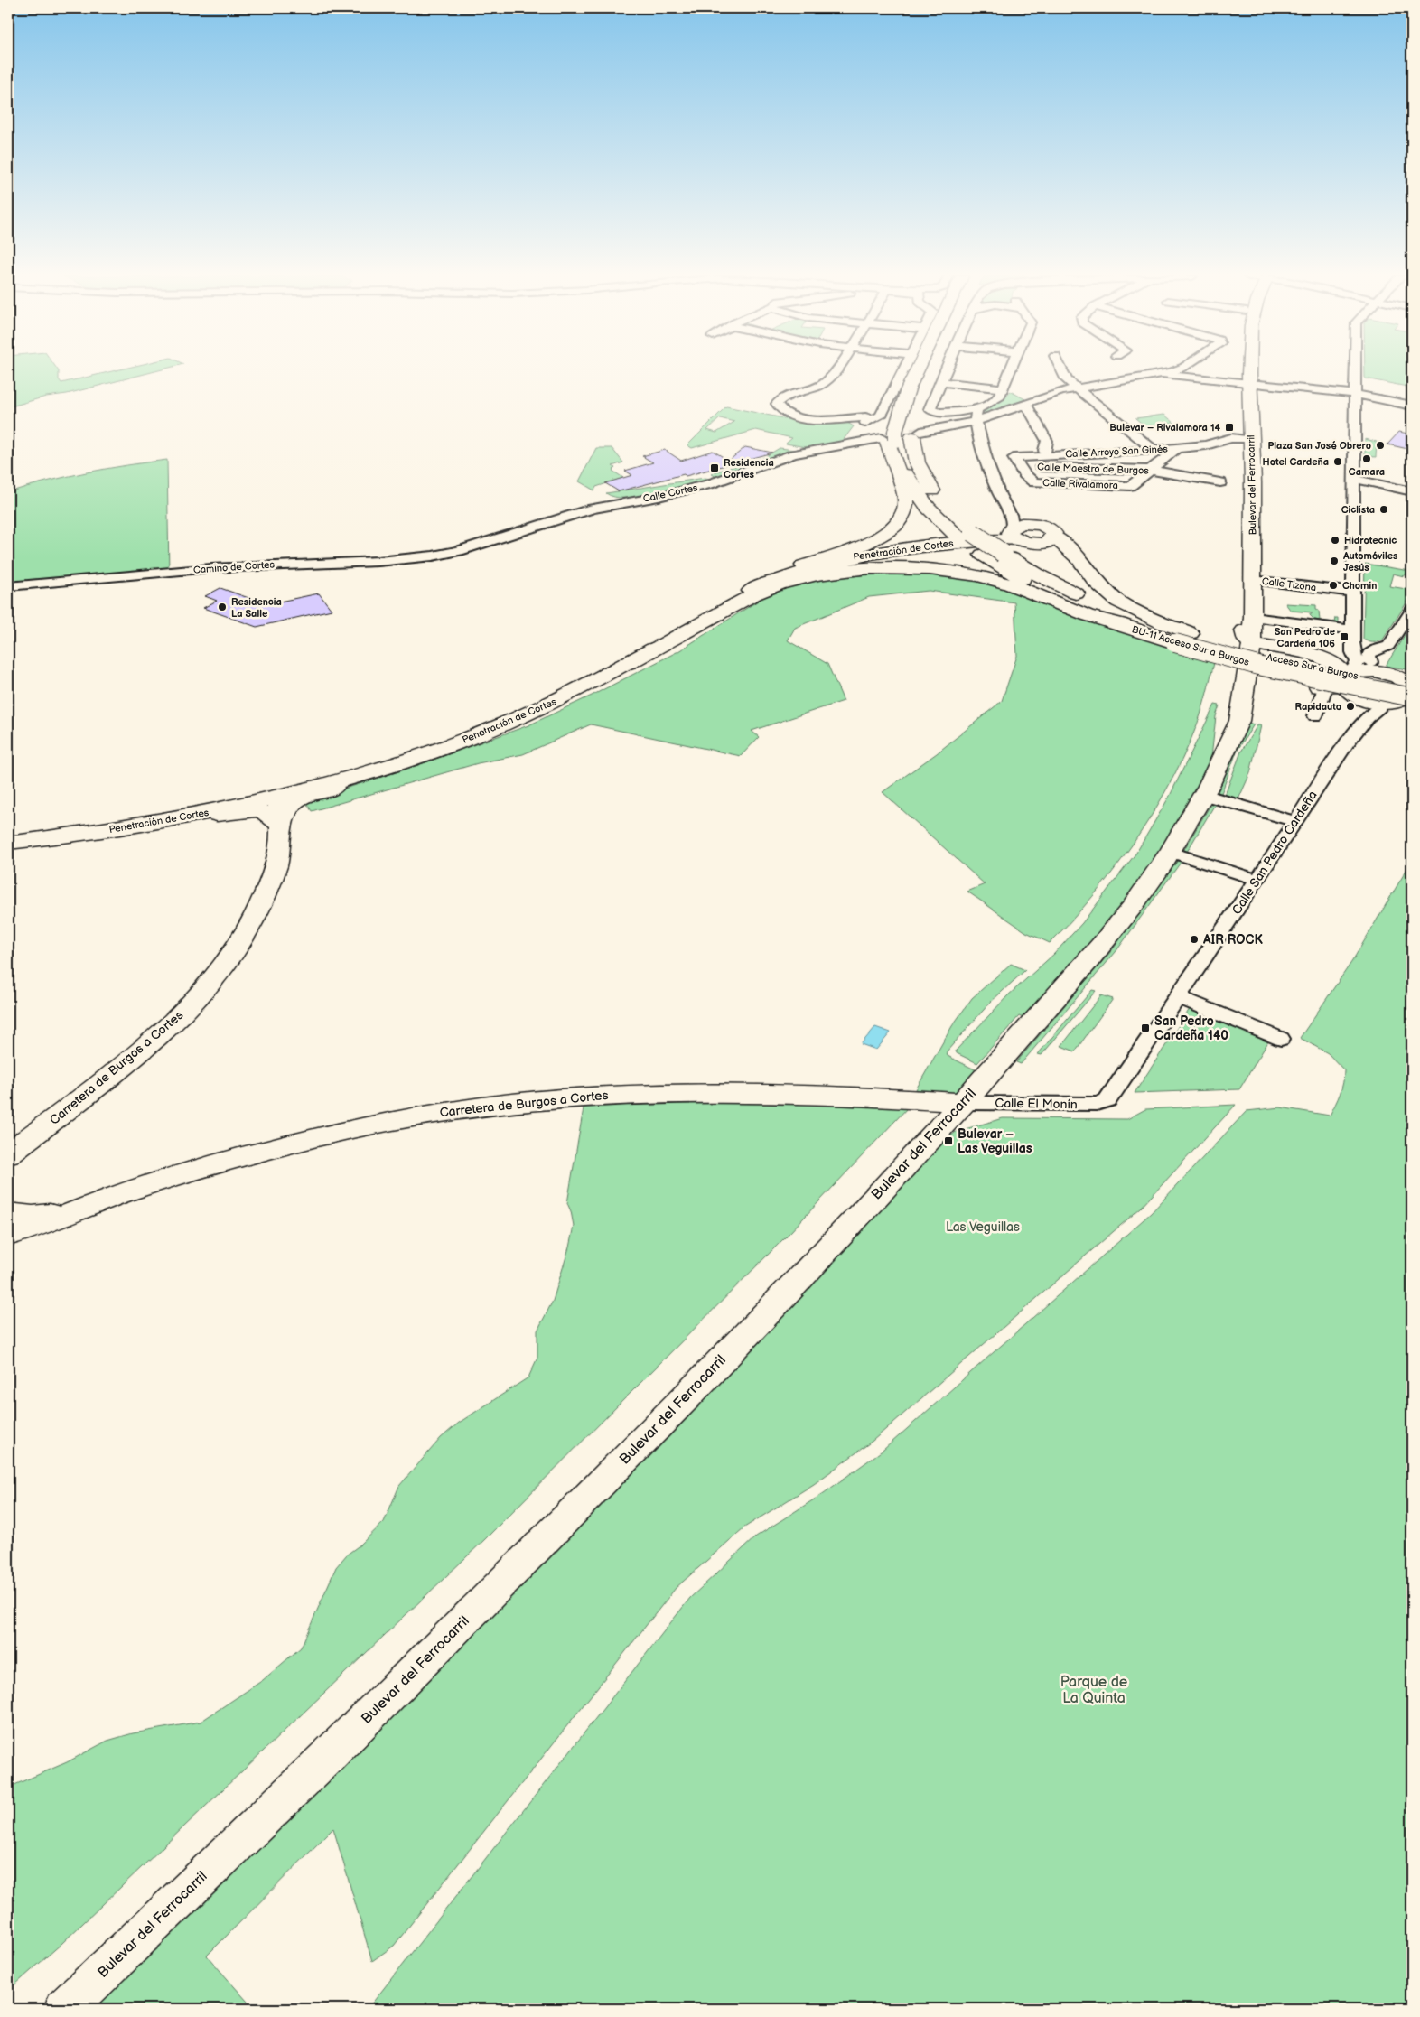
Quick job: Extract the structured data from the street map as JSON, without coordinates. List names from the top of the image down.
{
  "streets": {
    "main road": [
      "Bulevar del Ferrocarril",
      "Penetración de Cortes",
      "BU-11 Acceso Sur a Burgos",
      "Acceso Sur a Burgos",
      "Carretera de Burgos a Cortes"
    ],
    "street": [
      "Calle Arroyo San Ginés",
      "Calle Maestro de Burgos",
      "Calle Rivalamora",
      "Calle Cortes",
      "Camino de Cortes",
      "Calle Tizona",
      "Calle San Pedro Cardeña",
      "Calle El Monín"
    ]
  },
  "crossings": [
    ["Calle Arroyo San Ginés", "Calle Maestro de Burgos"],
    ["Calle Arroyo San Ginés", "Calle Rivalamora"],
    ["Calle Maestro de Burgos", "Calle Rivalamora"],
    ["Bulevar del Ferrocarril", "Calle Tizona"],
    ["Bulevar del Ferrocarril", "Carretera de Burgos a Cortes"],
    ["Bulevar del Ferrocarril", "Calle El Monín"],
    ["Calle Cortes", "Camino de Cortes"],
    ["Calle Cortes", "BU-11 Acceso Sur a Burgos"],
    ["Penetración de Cortes", "BU-11 Acceso Sur a Burgos"],
    ["Penetración de Cortes", "Carretera de Burgos a Cortes"],
    ["BU-11 Acceso Sur a Burgos", "Acceso Sur a Burgos"],
    ["Calle San Pedro Cardeña", "Calle El Monín"],
    ["Carretera de Burgos a Cortes", "Calle El Monín"]
  ],
  "parks": ["Las Veguillas", "Parque de La Quinta"],
  "places": {
    "transit": [
      "Bulevar – Rivalamora 14",
      "Residencia Cortes",
      "San Pedro de Cardeña 106",
      "San Pedro Cardeña 140",
      "Bulevar – Las Veguillas"
    ],
    "other": [
      "Plaza San José Obrero",
      "Camara",
      "Hotel Cardeña",
      "Ciclista",
      "Hidrotecnic",
      "Automóviles Jesús",
      "Chomin",
      "Residencia La Salle",
      "Rapidauto",
      "AIR ROCK"
    ]
  }
}
